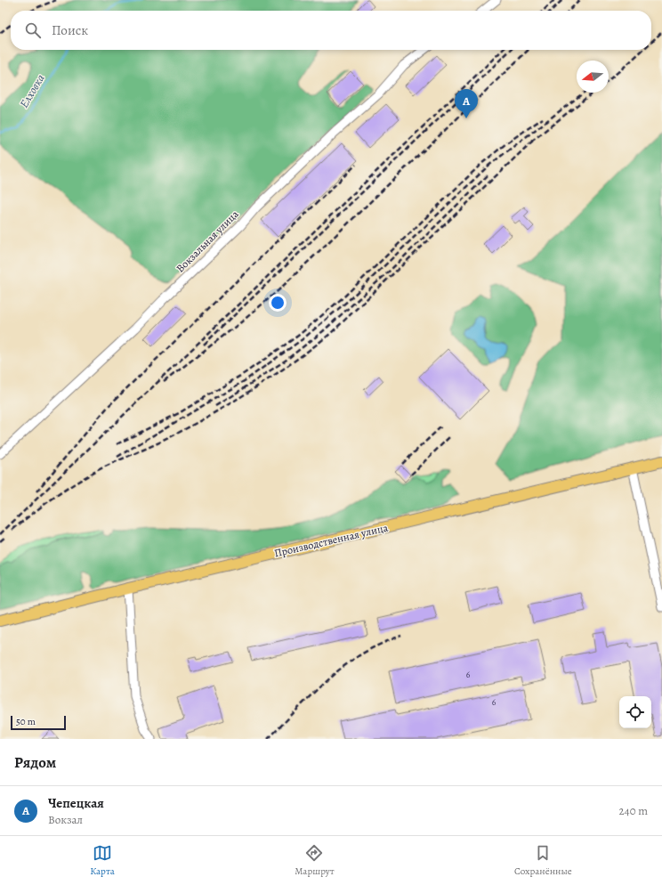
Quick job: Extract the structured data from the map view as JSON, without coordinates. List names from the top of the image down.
{
  "streets": {
    "main road": ["Производственная улица"],
    "street": ["Вокзальная улица"]
  },
  "water": ["Елховка"],
  "house_numbers": ["6", "6"],
  "scale_bar": "50 m",
  "north": "left",
  "page": {
    "search": "Поиск",
    "pins": "A",
    "scale": "50 m",
    "heading": "Рядом",
    "list": [
      {
        "mark": "A",
        "name": "Чепецкая",
        "note": "Вокзал",
        "value": "240 m"
      }
    ],
    "nav": ["Карта", "Маршрут", "Сохранённые"]
  }
}
